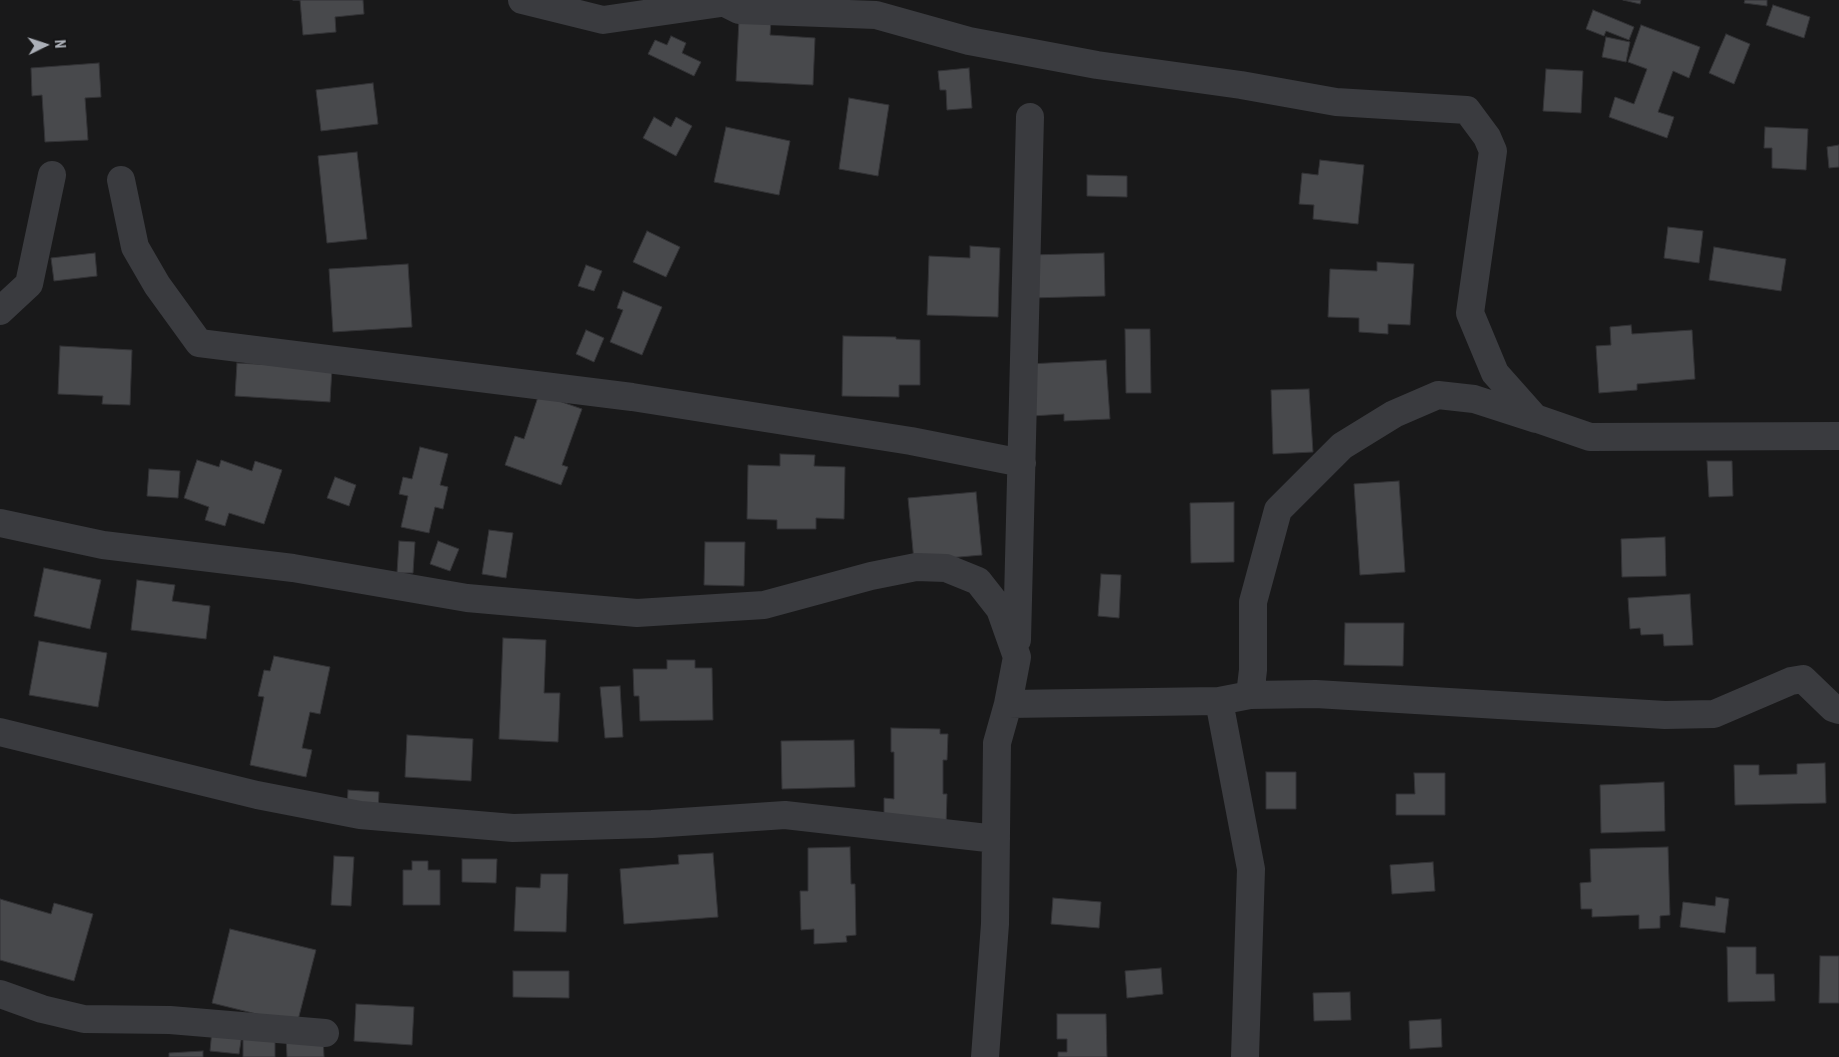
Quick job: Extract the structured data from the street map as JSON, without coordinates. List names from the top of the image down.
{
  "north": "right"
}
